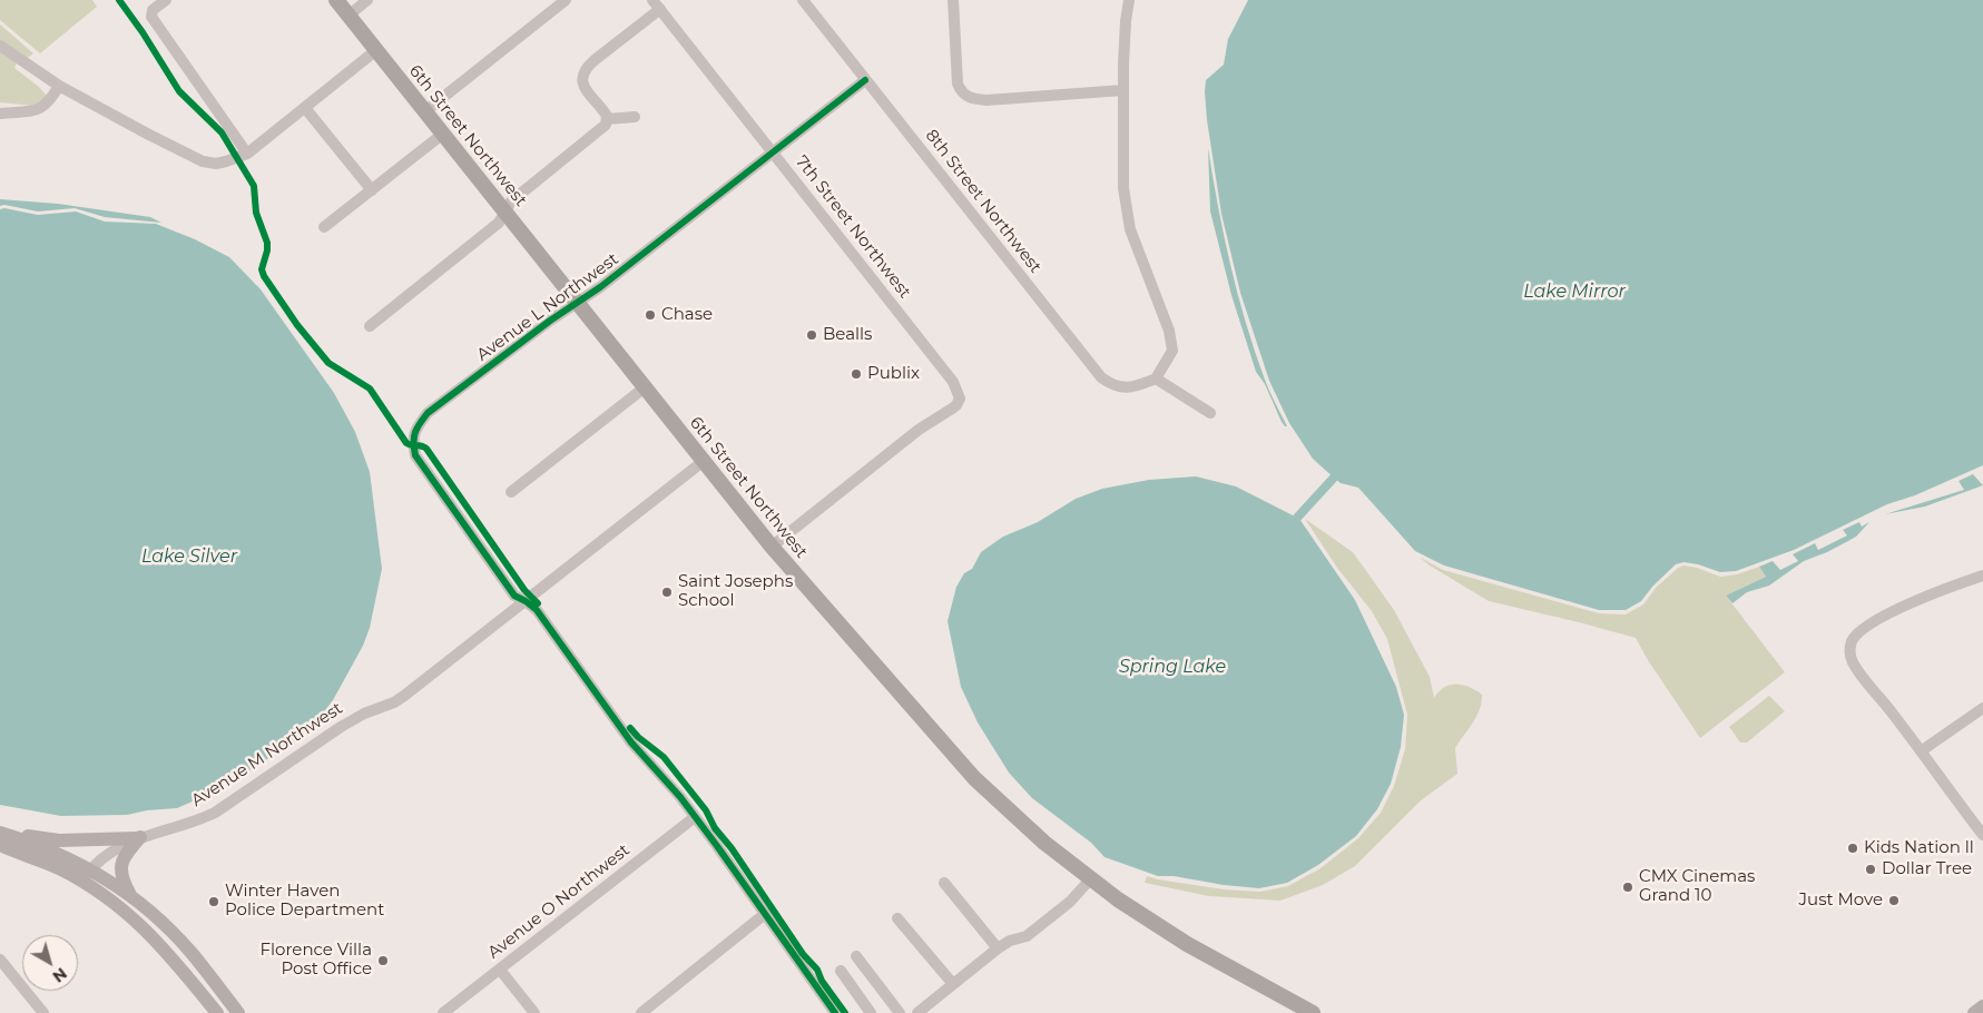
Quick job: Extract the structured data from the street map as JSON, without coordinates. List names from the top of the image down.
{
  "streets": {
    "highway": ["6th Street Northwest"],
    "street": [
      "8th Street Northwest",
      "7th Street Northwest",
      "Avenue L Northwest",
      "Avenue M Northwest",
      "Avenue O Northwest"
    ]
  },
  "crossings": [
    ["6th Street Northwest", "7th Street Northwest"],
    ["6th Street Northwest", "Avenue L Northwest"],
    ["6th Street Northwest", "Avenue M Northwest"],
    ["8th Street Northwest", "Avenue L Northwest"],
    ["7th Street Northwest", "Avenue L Northwest"],
    ["Avenue L Northwest", "Avenue M Northwest"],
    ["Avenue L Northwest", "Avenue O Northwest"]
  ],
  "water": ["Lake Mirror", "Lake Silver", "Spring Lake"],
  "places": [
    "Chase",
    "Bealls",
    "Publix",
    "Saint Josephs School",
    "Kids Nation ll",
    "Dollar Tree",
    "CMX Cinemas Grand 10",
    "Just Move",
    "Winter Haven Police Department",
    "Florence Villa Post Office"
  ],
  "north": "bottom right"
}
